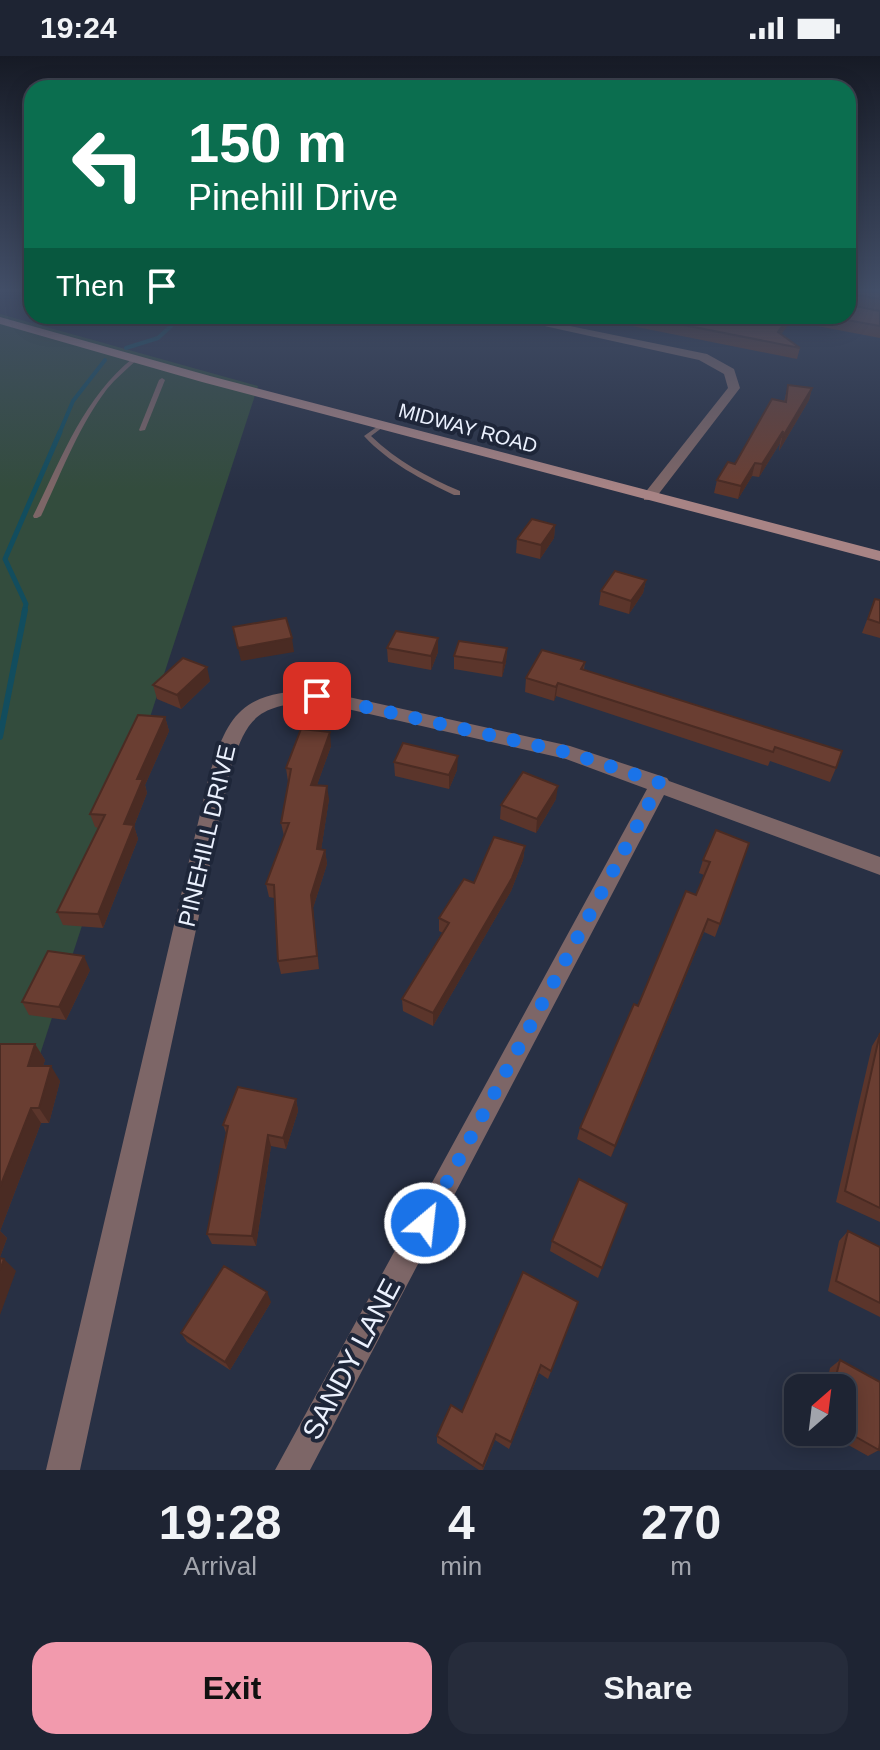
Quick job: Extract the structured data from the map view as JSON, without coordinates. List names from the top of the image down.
{
  "streets": {
    "street": ["MIDWAY ROAD", "PINEHILL DRIVE", "SANDY LANE"]
  },
  "crossings": [
    ["PINEHILL DRIVE", "SANDY LANE"]
  ],
  "north": "top right",
  "page": {
    "status": "19:24",
    "turn": ["150 m", "Pinehill Drive"],
    "then": "Then",
    "eta": [
      "19:28",
      "Arrival",
      "4",
      "min",
      "270",
      "m"
    ],
    "buttons": ["Exit", "Share"]
  }
}
